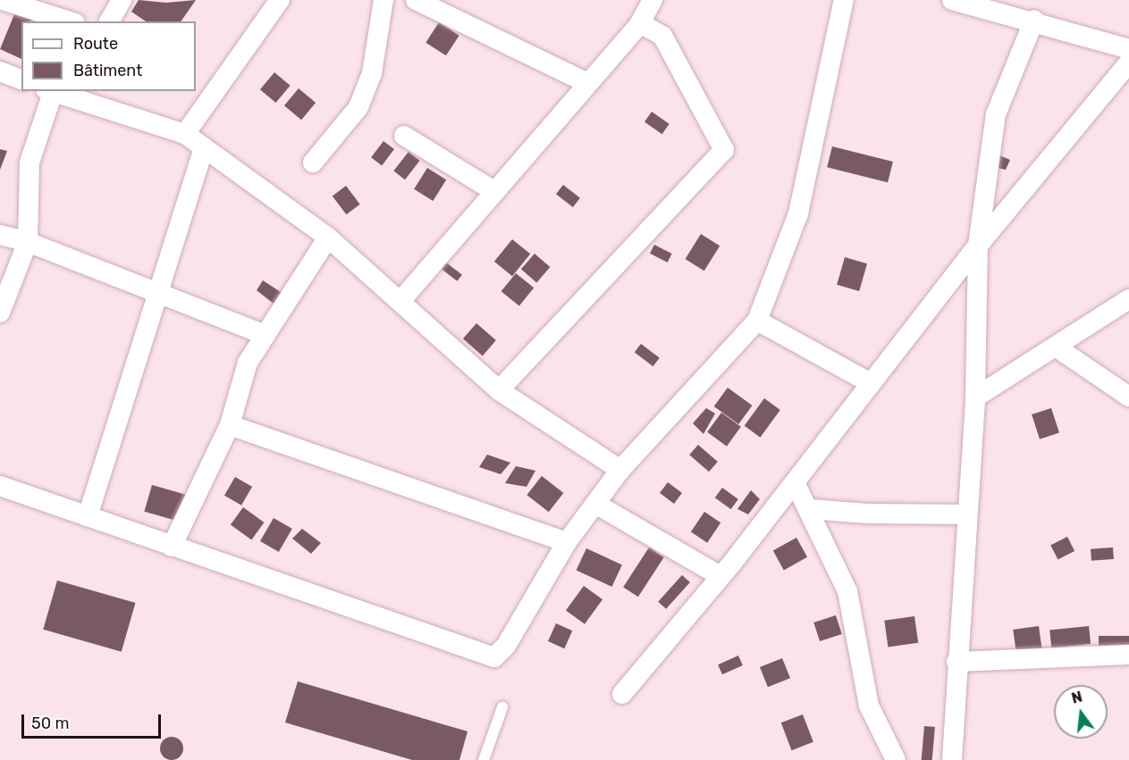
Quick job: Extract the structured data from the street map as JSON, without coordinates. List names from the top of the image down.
{
  "legend": ["Route", "Bâtiment"],
  "scale_bar": "50 m",
  "north": "top"
}
